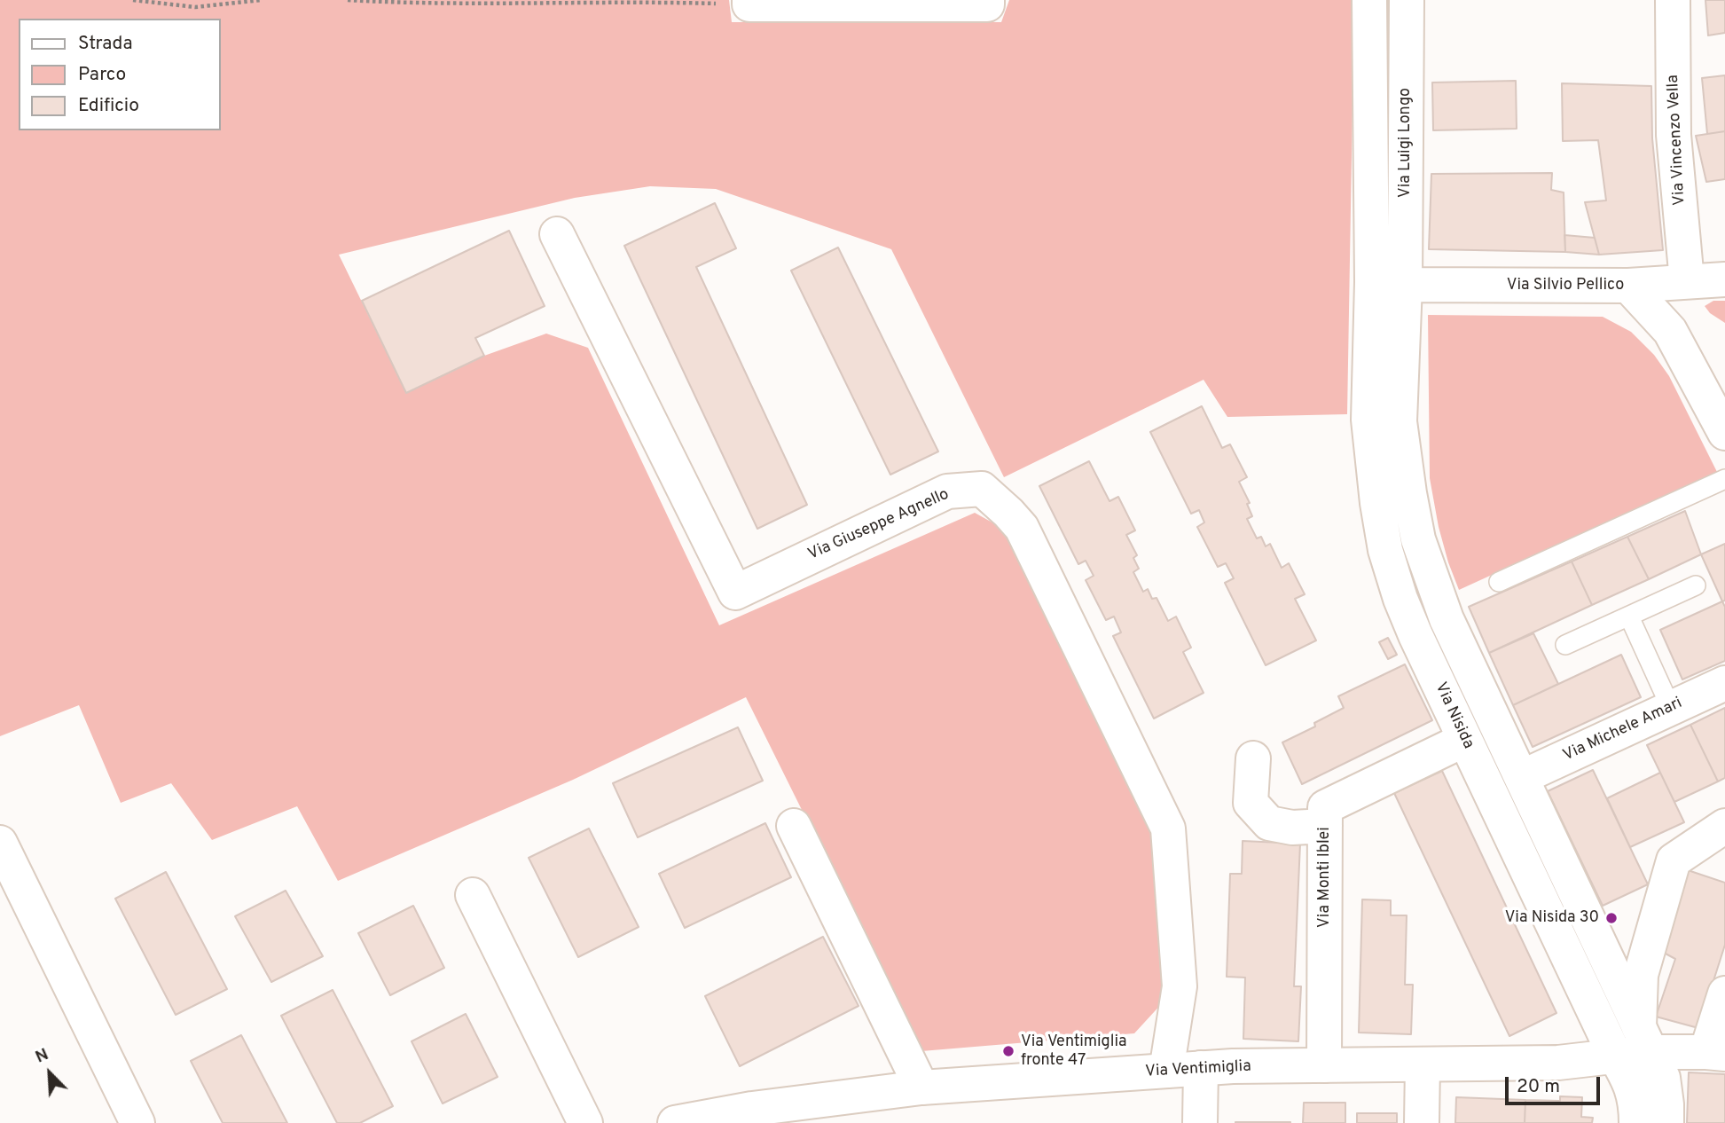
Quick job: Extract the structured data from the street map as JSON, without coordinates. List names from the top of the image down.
{
  "streets": {
    "street": [
      "Via Vincenzo Vella",
      "Via Luigi Longo",
      "Via Silvio Pellico",
      "Via Giuseppe Agnello",
      "Via Nisida",
      "Via Michele Amari",
      "Via Monti Iblei",
      "Via Ventimiglia"
    ]
  },
  "crossings": [
    ["Via Vincenzo Vella", "Via Silvio Pellico"],
    ["Via Luigi Longo", "Via Silvio Pellico"],
    ["Via Luigi Longo", "Via Nisida"],
    ["Via Silvio Pellico", "Via Nisida"],
    ["Via Giuseppe Agnello", "Via Ventimiglia"],
    ["Via Nisida", "Via Monti Iblei"],
    ["Via Nisida", "Via Ventimiglia"],
    ["Via Monti Iblei", "Via Ventimiglia"]
  ],
  "places": ["Via Nisida 30", "Via Ventimiglia fronte 47"],
  "legend": ["Strada", "Parco", "Edificio"],
  "scale_bar": "20 m",
  "north": "top left"
}
